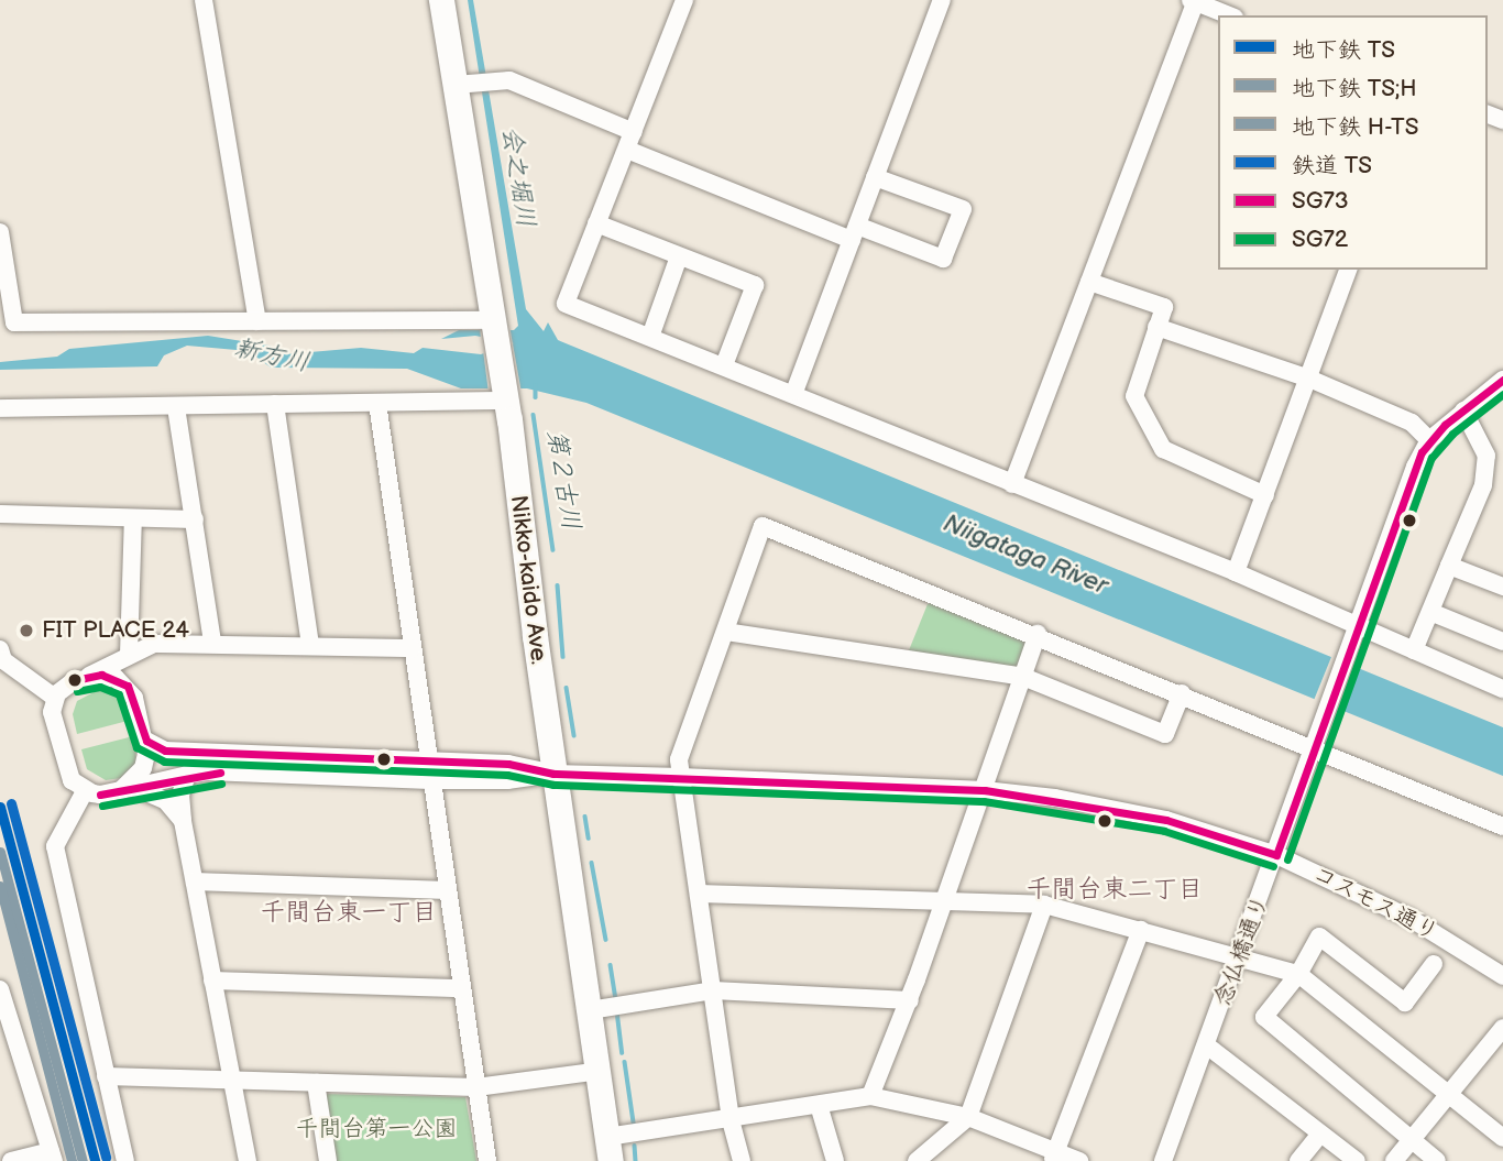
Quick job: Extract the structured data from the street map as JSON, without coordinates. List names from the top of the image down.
{
  "streets": {
    "highway": ["Nikko-kaido Ave."],
    "street": ["コスモス通り", "念仏橋通り"]
  },
  "crossings": [
    ["Nikko-kaido Ave.", "コスモス通り"],
    ["コスモス通り", "念仏橋通り"]
  ],
  "districts": ["千間台東二丁目", "千間台東一丁目"],
  "water": [
    "会之堀川",
    "新方川",
    "第２古川",
    "Niigataga River"
  ],
  "parks": ["千間台第一公園"],
  "places": ["FIT PLACE 24"],
  "lines": [
    "transit line SG73",
    "transit line SG72",
    "rail line TS",
    "metro line TS",
    "metro line TS;H",
    "metro line H-TS"
  ],
  "legend": [
    "地下鉄 TS",
    "地下鉄 TS;H",
    "地下鉄 H-TS",
    "鉄道 TS",
    "SG73",
    "SG72"
  ]
}
